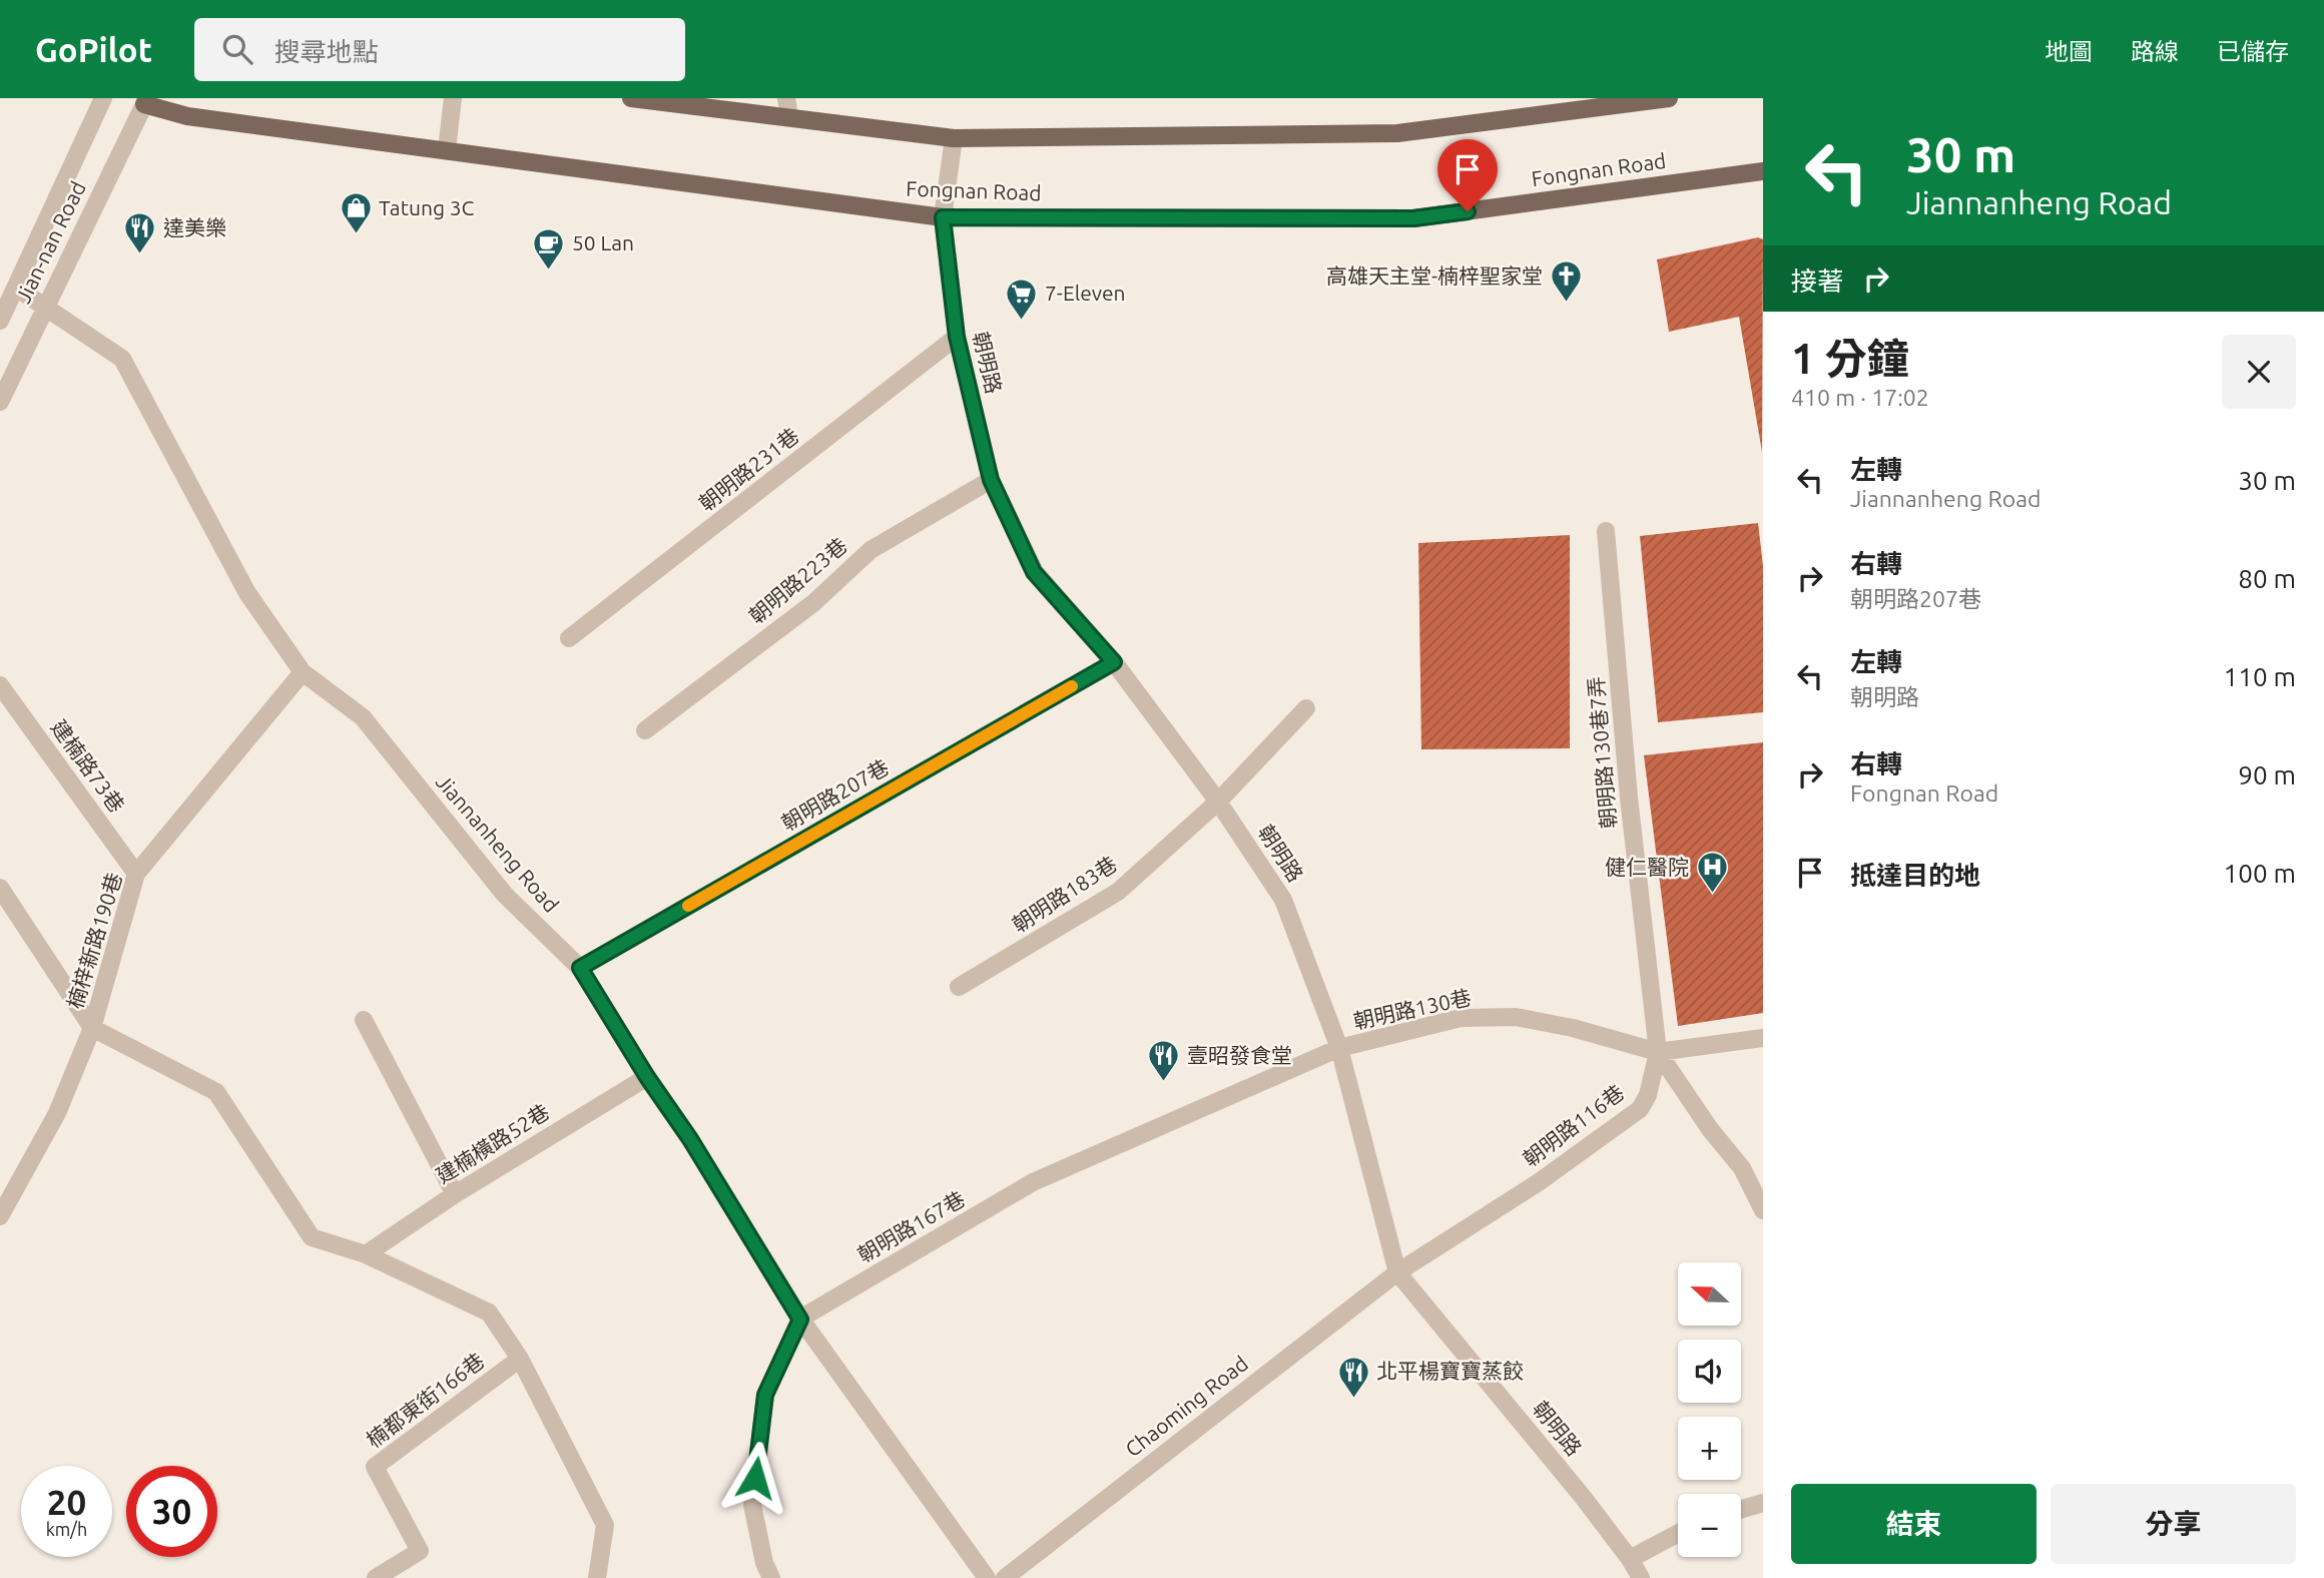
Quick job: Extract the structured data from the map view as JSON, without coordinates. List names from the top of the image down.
{
  "streets": {
    "main road": ["Fongnan Road"],
    "street": [
      "Jian-nan Road",
      "朝明路",
      "朝明路231巷",
      "朝明路223巷",
      "朝明路130巷7弄",
      "建楠路73巷",
      "朝明路207巷",
      "Jiannanheng Road",
      "朝明路183巷",
      "楠梓新路190巷",
      "朝明路130巷",
      "朝明路116巷",
      "建楠橫路52巷",
      "朝明路167巷",
      "楠都東街166巷",
      "Chaoming Road"
    ]
  },
  "crossings": [
    ["Fongnan Road", "Jian-nan Road"],
    ["Fongnan Road", "朝明路"],
    ["Jian-nan Road", "Jiannanheng Road"],
    ["朝明路", "朝明路231巷"],
    ["朝明路", "朝明路223巷"],
    ["朝明路", "朝明路207巷"],
    ["朝明路", "朝明路183巷"],
    ["朝明路", "朝明路130巷"],
    ["朝明路", "朝明路116巷"],
    ["朝明路", "朝明路167巷"],
    ["朝明路", "Chaoming Road"],
    ["朝明路130巷7弄", "朝明路130巷"],
    ["朝明路130巷7弄", "朝明路116巷"],
    ["建楠路73巷", "楠梓新路190巷"],
    ["朝明路207巷", "Jiannanheng Road"],
    ["Jiannanheng Road", "楠梓新路190巷"],
    ["Jiannanheng Road", "建楠橫路52巷"],
    ["Jiannanheng Road", "朝明路167巷"],
    ["朝明路130巷", "朝明路116巷"],
    ["朝明路130巷", "朝明路167巷"],
    ["朝明路116巷", "Chaoming Road"]
  ],
  "places": {
    "shop": ["Tatung 3C"],
    "restaurant": ["達美樂", "壹昭發食堂", "北平楊寶寶蒸餃"],
    "cafe": ["50 Lan"],
    "church": ["高雄天主堂-楠梓聖家堂"],
    "supermarket": ["7-Eleven"],
    "hospital": ["健仁醫院"]
  },
  "north": "left",
  "page": {
    "header": "GoPilot",
    "search": "搜尋地點",
    "nav": ["地圖", "路線", "已儲存"],
    "turn": ["30 m", "Jiannanheng Road"],
    "then": "接著",
    "heading": ["1 分鐘", "410 m · 17:02"],
    "list": [
      {
        "name": "左轉",
        "note": "Jiannanheng Road",
        "value": "30 m"
      },
      {
        "name": "右轉",
        "note": "朝明路207巷",
        "value": "80 m"
      },
      {
        "name": "左轉",
        "note": "朝明路",
        "value": "110 m"
      },
      {
        "name": "右轉",
        "note": "Fongnan Road",
        "value": "90 m"
      },
      {
        "name": "抵達目的地",
        "value": "100 m"
      }
    ],
    "map_buttons": ["+", "−"],
    "speed": "20 km/h",
    "limit": "30",
    "buttons": ["結束", "分享"]
  }
}
